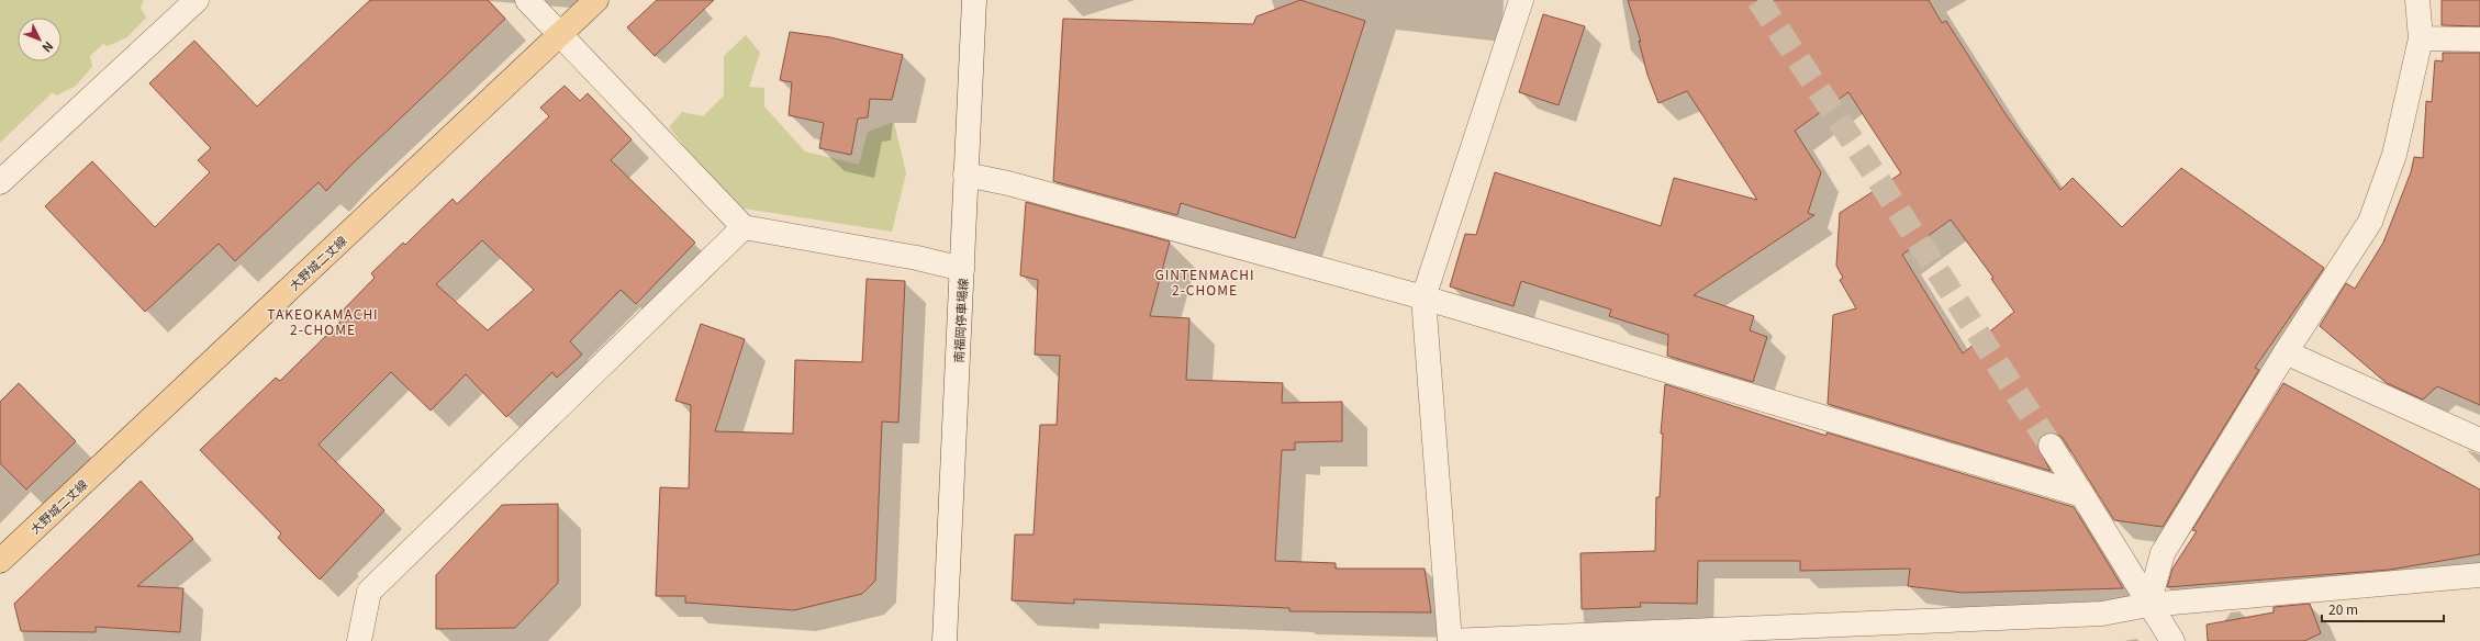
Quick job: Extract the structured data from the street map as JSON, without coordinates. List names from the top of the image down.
{
  "streets": {
    "main road": ["大野城二丈線"],
    "street": ["南福岡停車場線"]
  },
  "districts": ["GINTENMACHI 2-CHOME", "TAKEOKAMACHI 2-CHOME"],
  "scale_bar": "20 m",
  "north": "bottom right"
}
